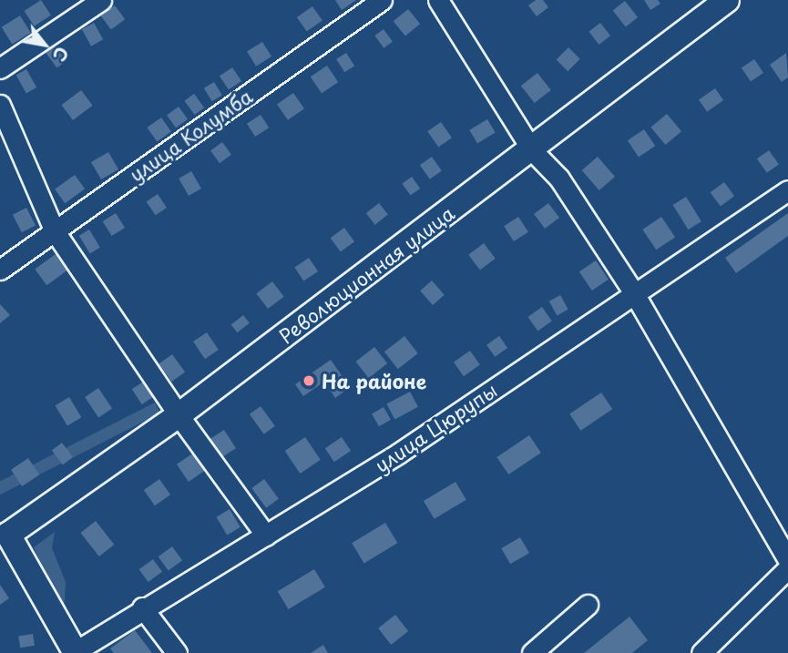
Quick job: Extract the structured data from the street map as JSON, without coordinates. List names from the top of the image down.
{
  "streets": {
    "main road": ["Революционная улица"],
    "street": ["улица Колумба", "улица Цюрупы"]
  },
  "places": ["На районе"],
  "north": "bottom right"
}
